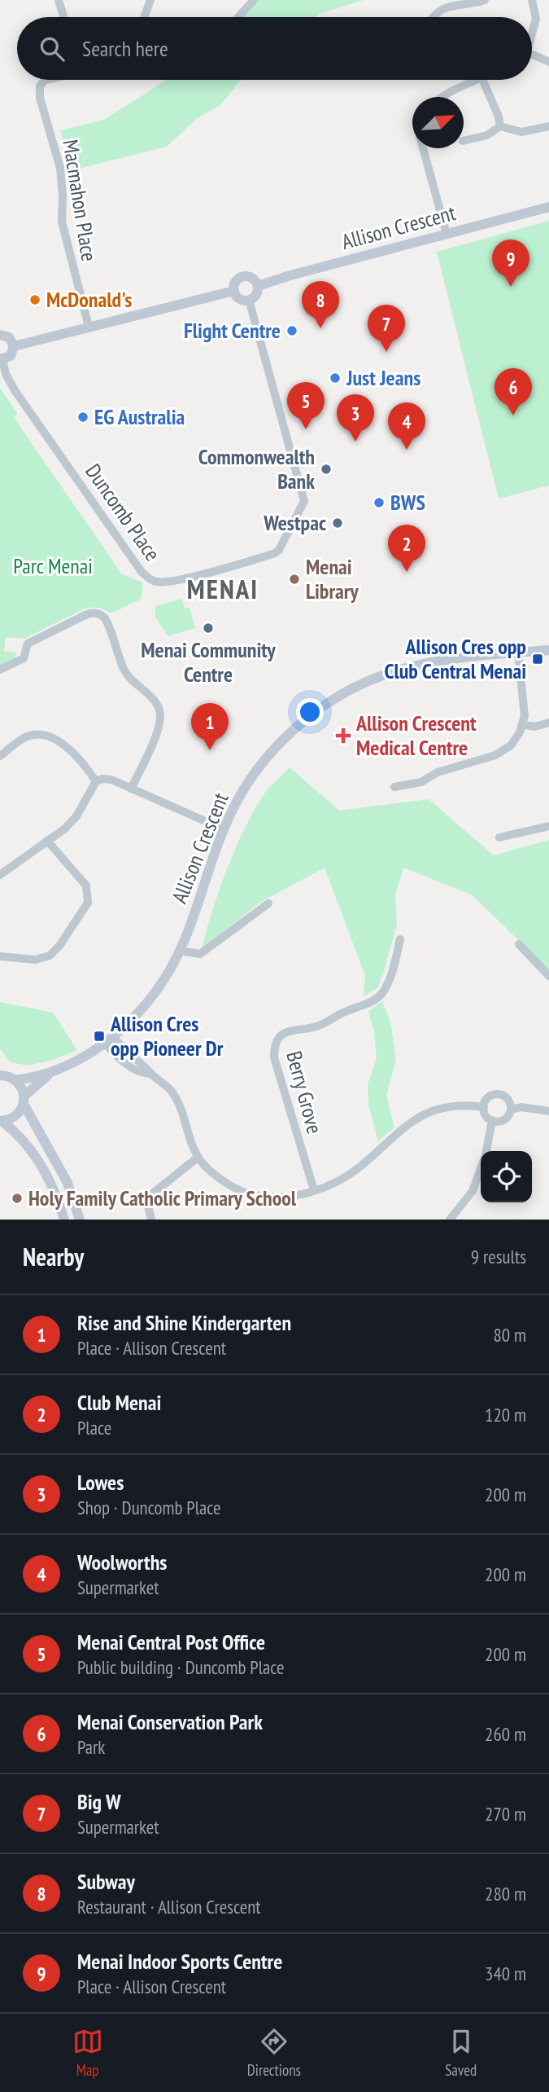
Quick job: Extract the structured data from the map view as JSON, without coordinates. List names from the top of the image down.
{
  "streets": {
    "street": [
      "Macmahon Place",
      "Allison Crescent",
      "Duncomb Place",
      "Berry Grove"
    ]
  },
  "crossings": [
    ["Allison Crescent", "Duncomb Place"]
  ],
  "districts": ["MENAI"],
  "parks": ["Parc Menai"],
  "places": {
    "other": [
      "McDonald's",
      "Flight Centre",
      "Just Jeans",
      "EG Australia",
      "Commonwealth Bank",
      "BWS",
      "Westpac",
      "Menai Library",
      "Menai Community Centre",
      "Holy Family Catholic Primary School"
    ],
    "transit": ["Allison Cres opp Club Central Menai", "Allison Cres opp Pioneer Dr"],
    "health": ["Allison Crescent Medical Centre"]
  },
  "north": "top right",
  "page": {
    "search": "Search here",
    "pins": [
      "9",
      "8",
      "7",
      "6",
      "5",
      "3",
      "4",
      "2",
      "1"
    ],
    "heading": ["Nearby", "9 results"],
    "list": [
      {
        "mark": "1",
        "name": "Rise and Shine Kindergarten",
        "note": "Place · Allison Crescent",
        "value": "80 m"
      },
      {
        "mark": "2",
        "name": "Club Menai",
        "note": "Place",
        "value": "120 m"
      },
      {
        "mark": "3",
        "name": "Lowes",
        "note": "Shop · Duncomb Place",
        "value": "200 m"
      },
      {
        "mark": "4",
        "name": "Woolworths",
        "note": "Supermarket",
        "value": "200 m"
      },
      {
        "mark": "5",
        "name": "Menai Central Post Office",
        "note": "Public building · Duncomb Place",
        "value": "200 m"
      },
      {
        "mark": "6",
        "name": "Menai Conservation Park",
        "note": "Park",
        "value": "260 m"
      },
      {
        "mark": "7",
        "name": "Big W",
        "note": "Supermarket",
        "value": "270 m"
      },
      {
        "mark": "8",
        "name": "Subway",
        "note": "Restaurant · Allison Crescent",
        "value": "280 m"
      },
      {
        "mark": "9",
        "name": "Menai Indoor Sports Centre",
        "note": "Place · Allison Crescent",
        "value": "340 m"
      }
    ],
    "nav": ["Map", "Directions", "Saved"]
  }
}
